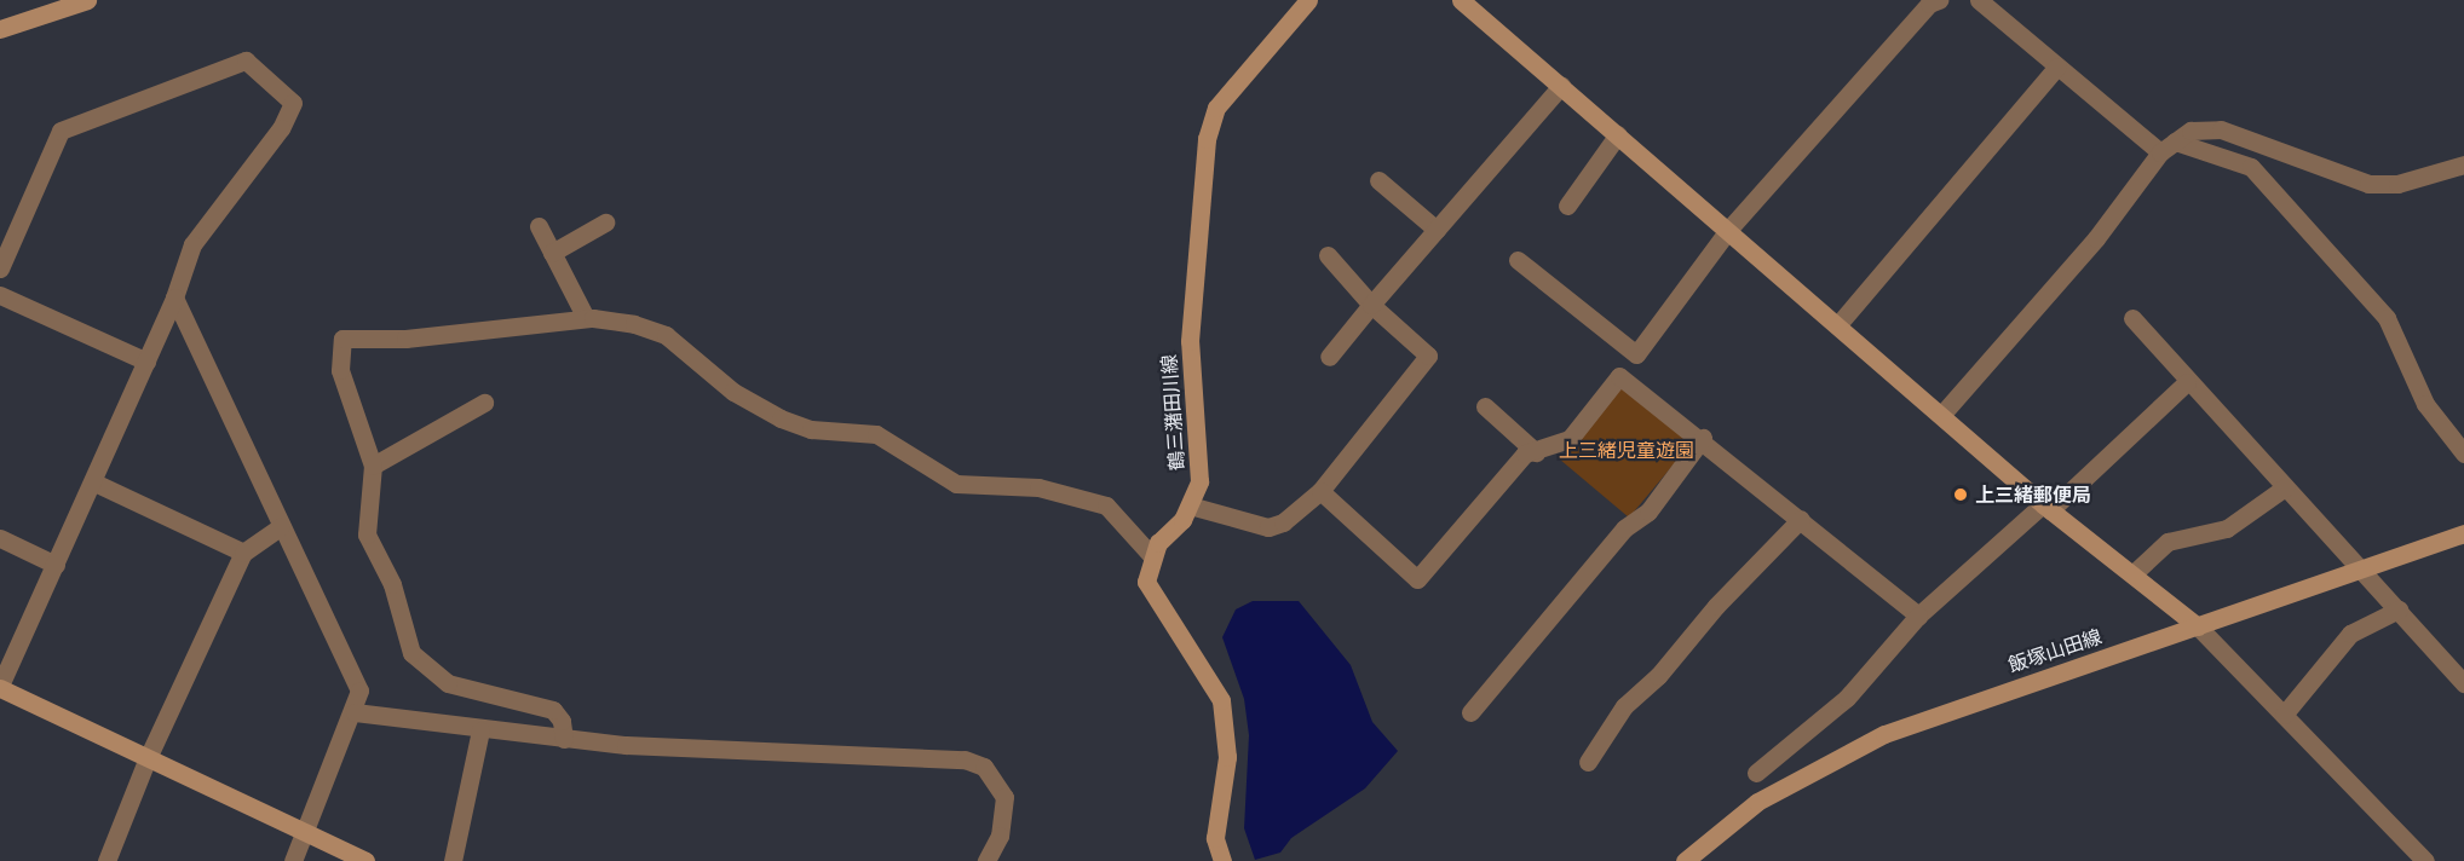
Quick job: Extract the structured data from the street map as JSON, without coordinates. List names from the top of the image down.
{
  "streets": {
    "main road": ["鶴三潴田川線", "飯塚山田線"]
  },
  "parks": ["上三緒児童遊園"],
  "places": ["上三緒郵便局"]
}
